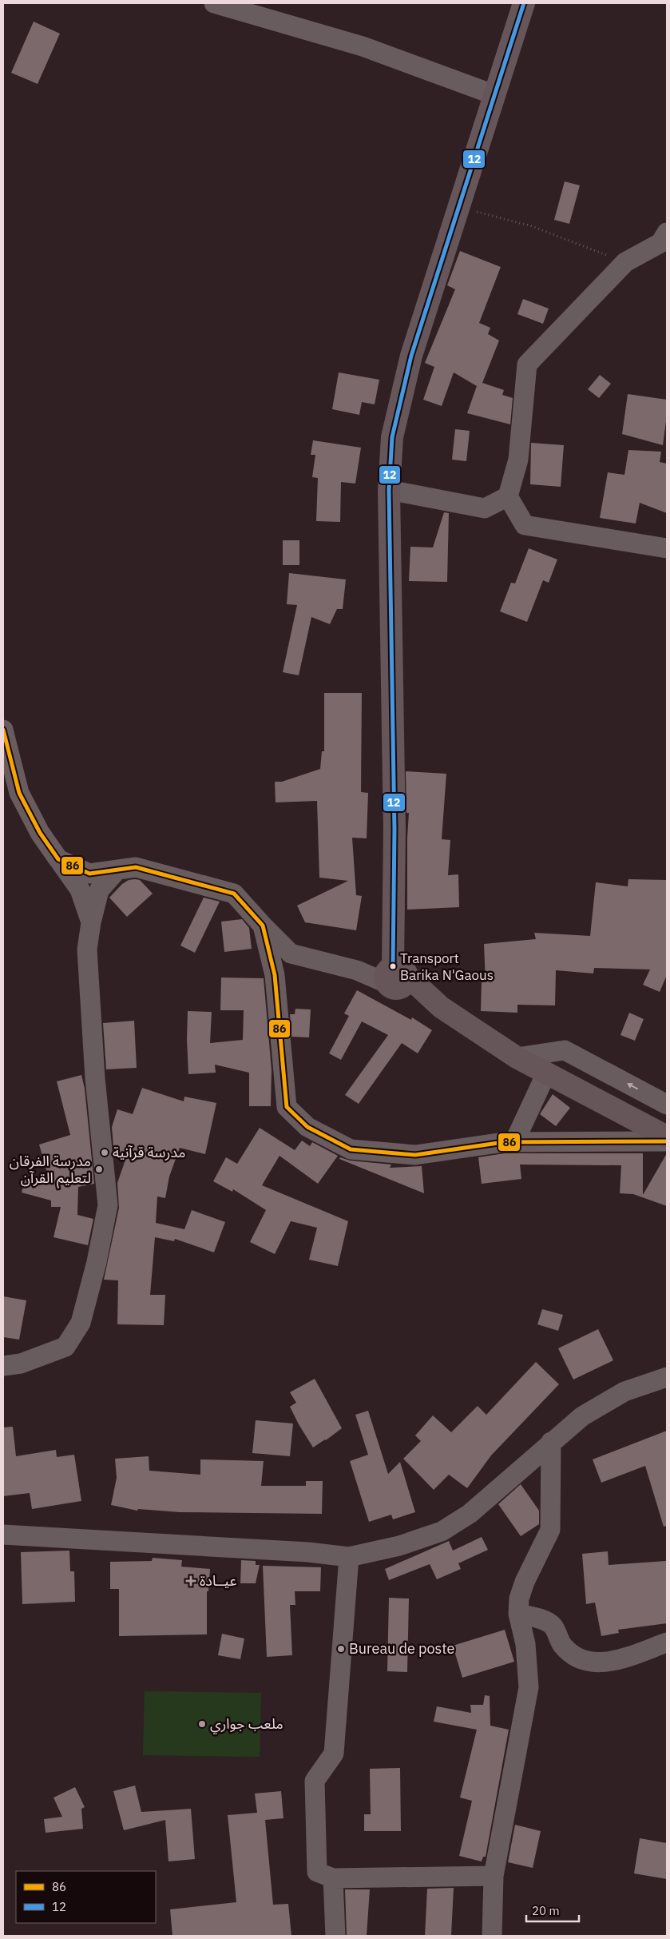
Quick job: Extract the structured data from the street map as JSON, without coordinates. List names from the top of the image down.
{
  "places": {
    "other": [
      "Transport Barika N'Gaous",
      "مدرسة قرآنية",
      "مدرسة الفرقان لتعليم القرآن",
      "Bureau de poste",
      "ملعب جواري"
    ],
    "health": ["عيــادة"]
  },
  "lines": ["transit line 12", "transit line 86"],
  "legend": ["86", "12"],
  "scale_bar": "20 m"
}
